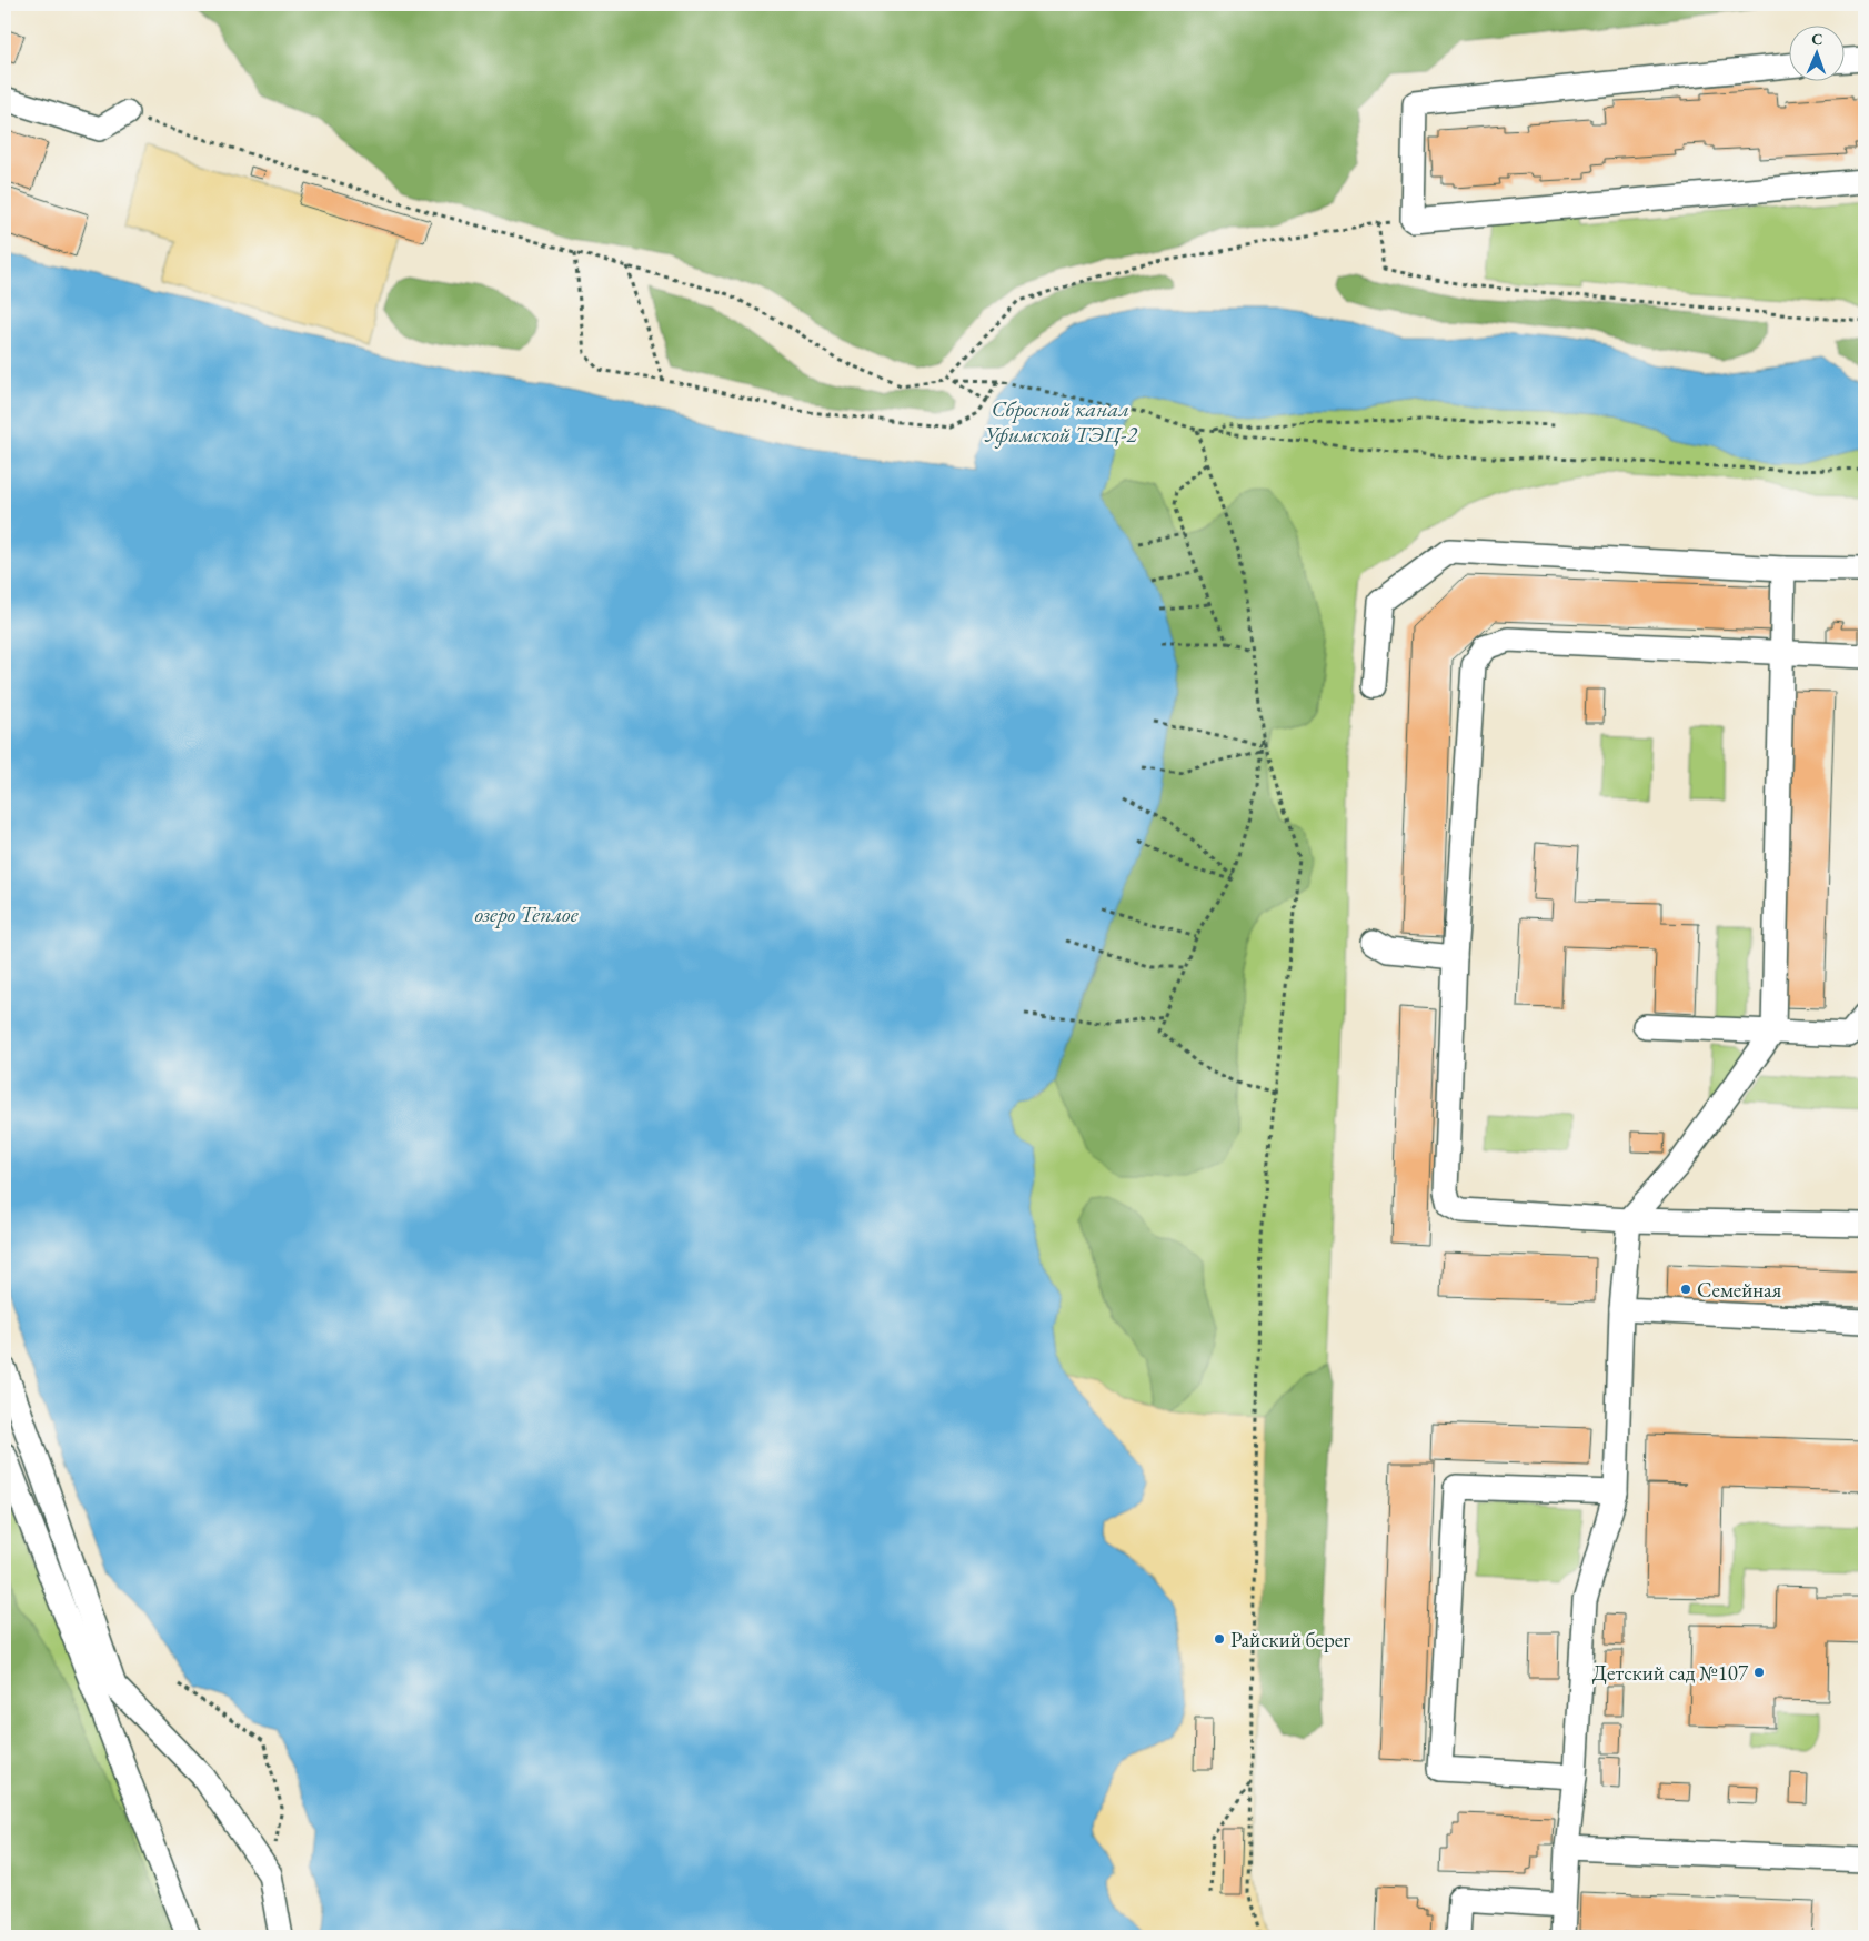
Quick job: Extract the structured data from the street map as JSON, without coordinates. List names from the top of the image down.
{
  "water": ["Сбросной канал Уфимской ТЭЦ-2", "озеро Теплое"],
  "places": ["Семейная", "Райский берег", "Детский сад №107"],
  "north": "top"
}
